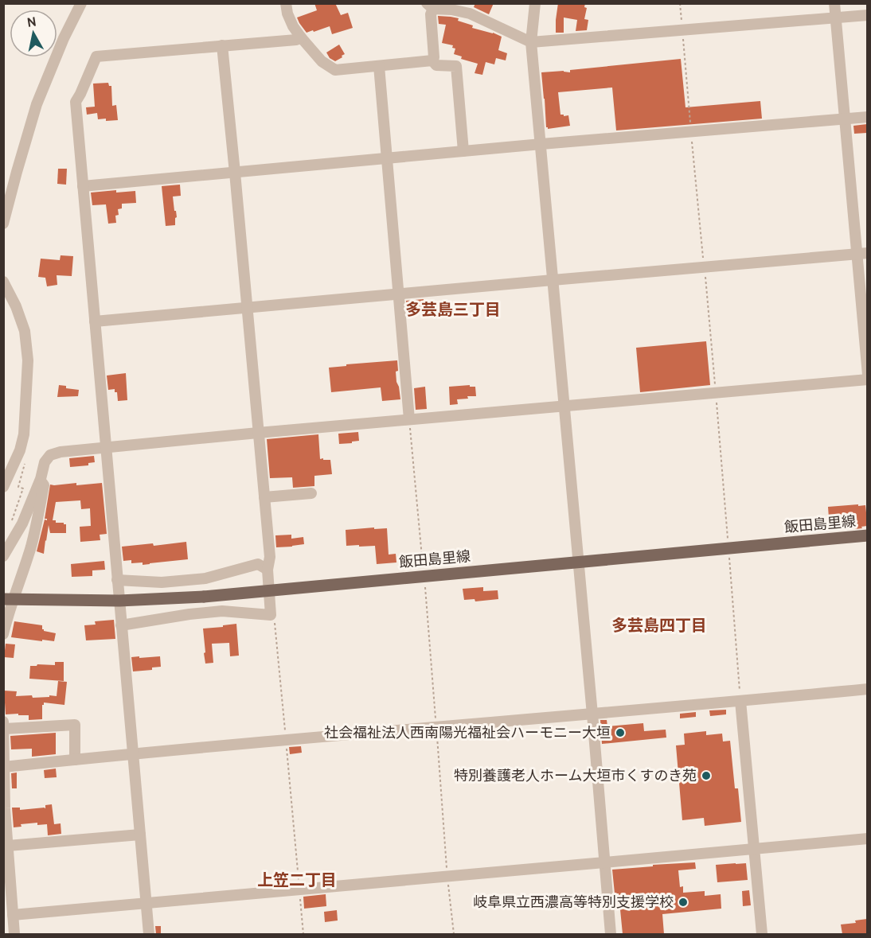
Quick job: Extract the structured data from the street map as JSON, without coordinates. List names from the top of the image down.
{
  "streets": {
    "main road": ["飯田島里線"]
  },
  "districts": ["多芸島三丁目", "多芸島四丁目", "上笠二丁目"],
  "places": ["社会福祉法人西南陽光福祉会ハーモニー大垣", "特別養護老人ホーム大垣市くすのき苑", "岐阜県立西濃高等特別支援学校"],
  "north": "top"
}
